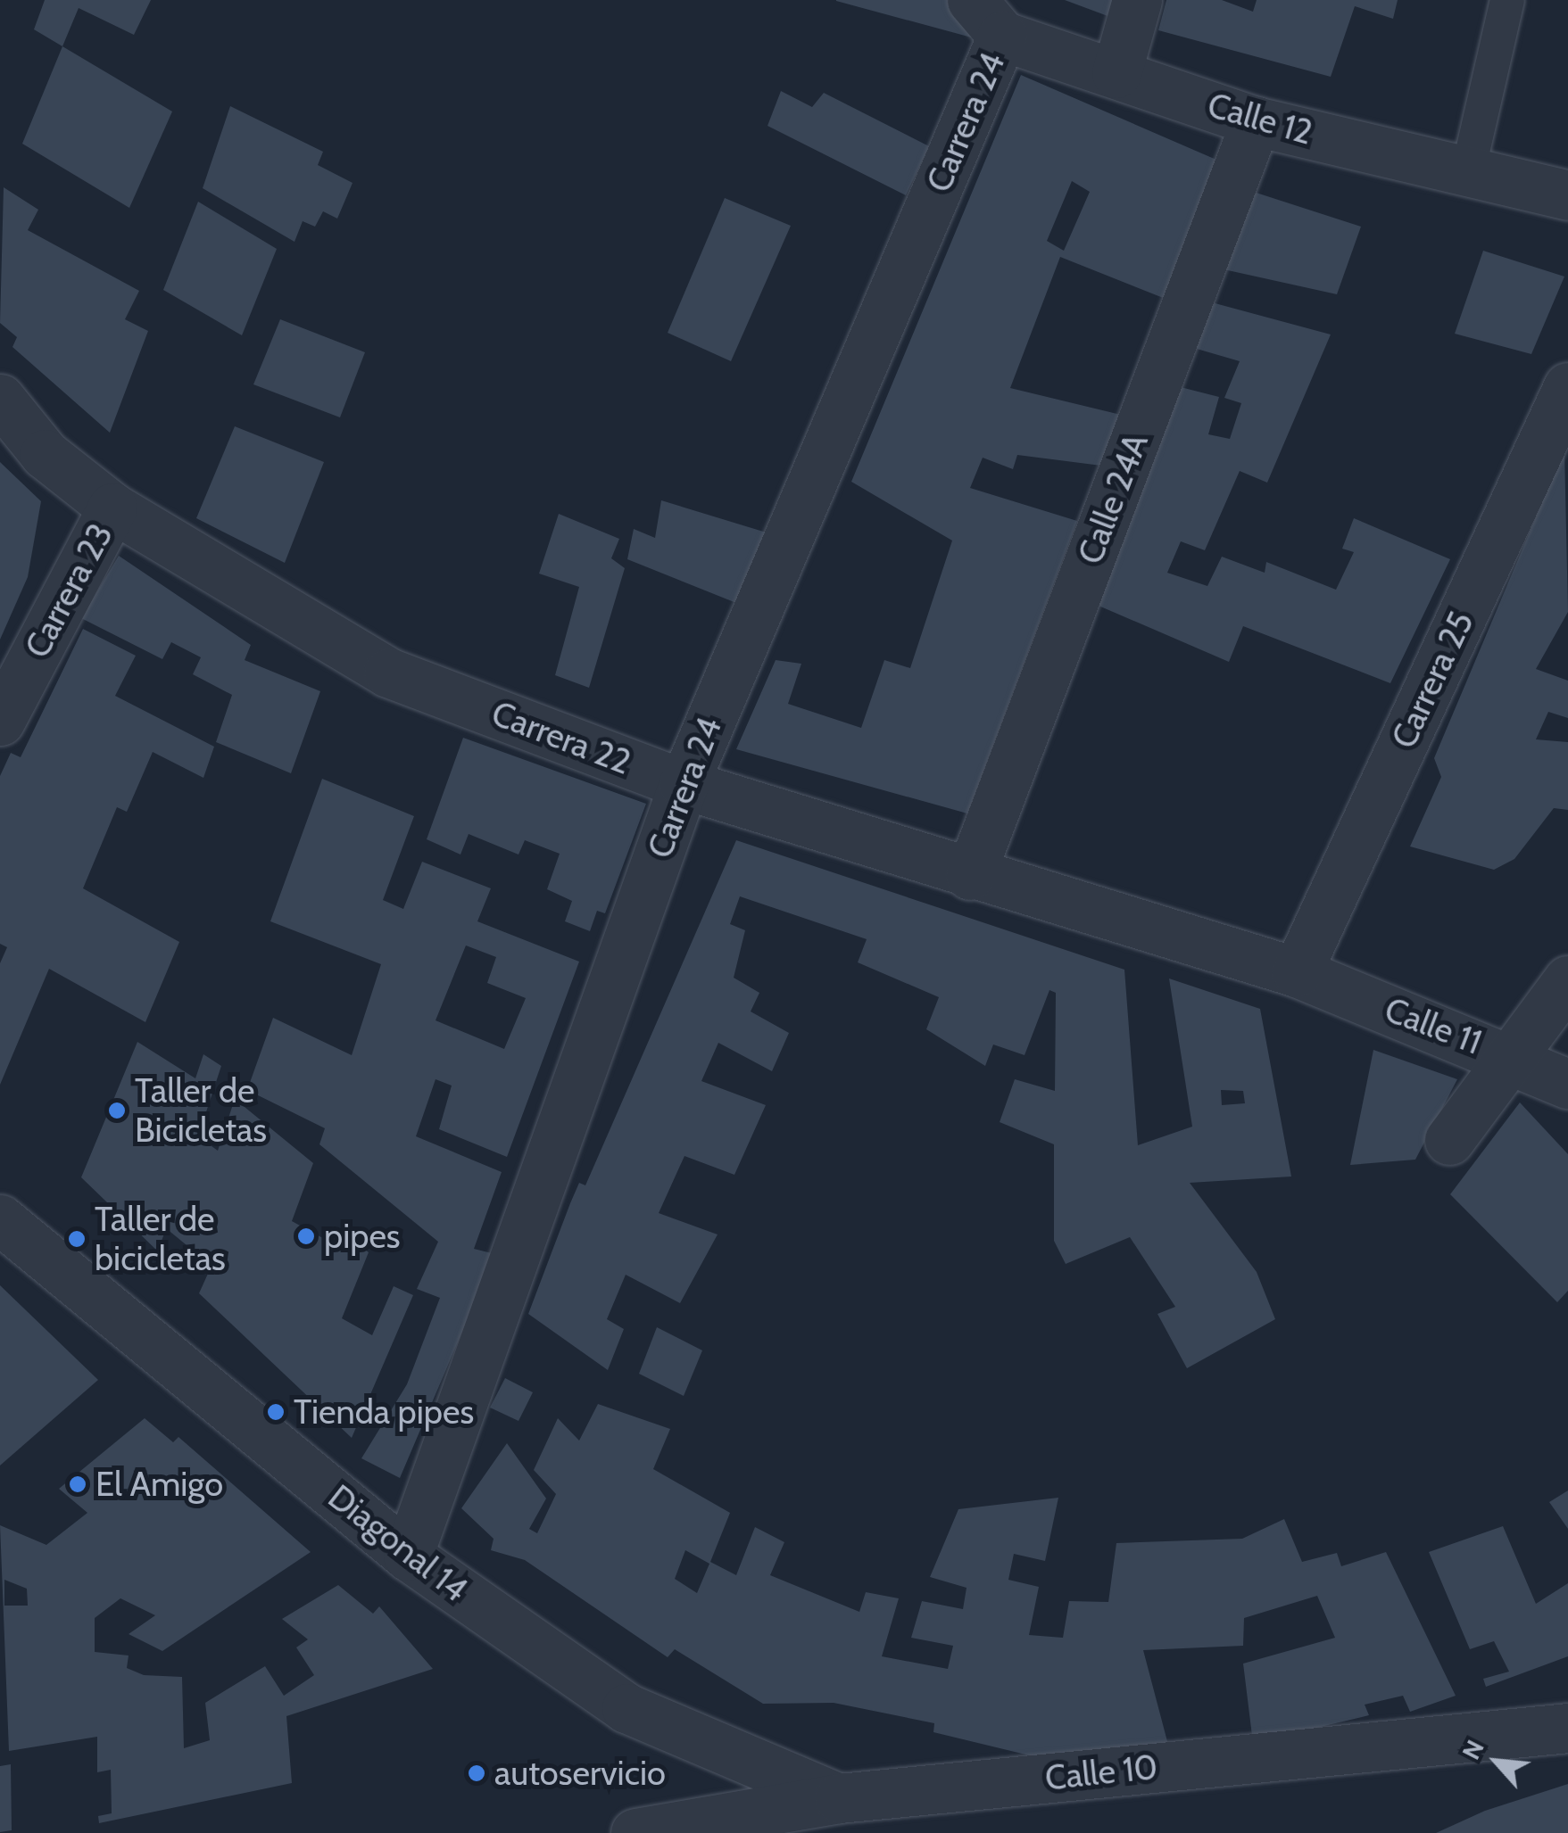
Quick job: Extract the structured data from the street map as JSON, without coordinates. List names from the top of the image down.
{
  "streets": {
    "street": [
      "Calle 12",
      "Carrera 24",
      "Calle 24A",
      "Carrera 23",
      "Carrera 25",
      "Carrera 22",
      "Calle 11",
      "Diagonal 14",
      "Calle 10"
    ]
  },
  "crossings": [
    ["Calle 12", "Carrera 24"],
    ["Calle 12", "Calle 24A"],
    ["Carrera 24", "Carrera 22"],
    ["Carrera 24", "Diagonal 14"],
    ["Calle 24A", "Carrera 22"],
    ["Carrera 23", "Carrera 22"],
    ["Carrera 25", "Carrera 22"],
    ["Carrera 25", "Calle 11"],
    ["Carrera 22", "Calle 11"],
    ["Diagonal 14", "Calle 10"]
  ],
  "places": [
    "Taller de Bicicletas",
    "pipes",
    "Taller de bicicletas",
    "Tienda pipes",
    "El Amigo",
    "autoservicio"
  ],
  "north": "top left"
}
